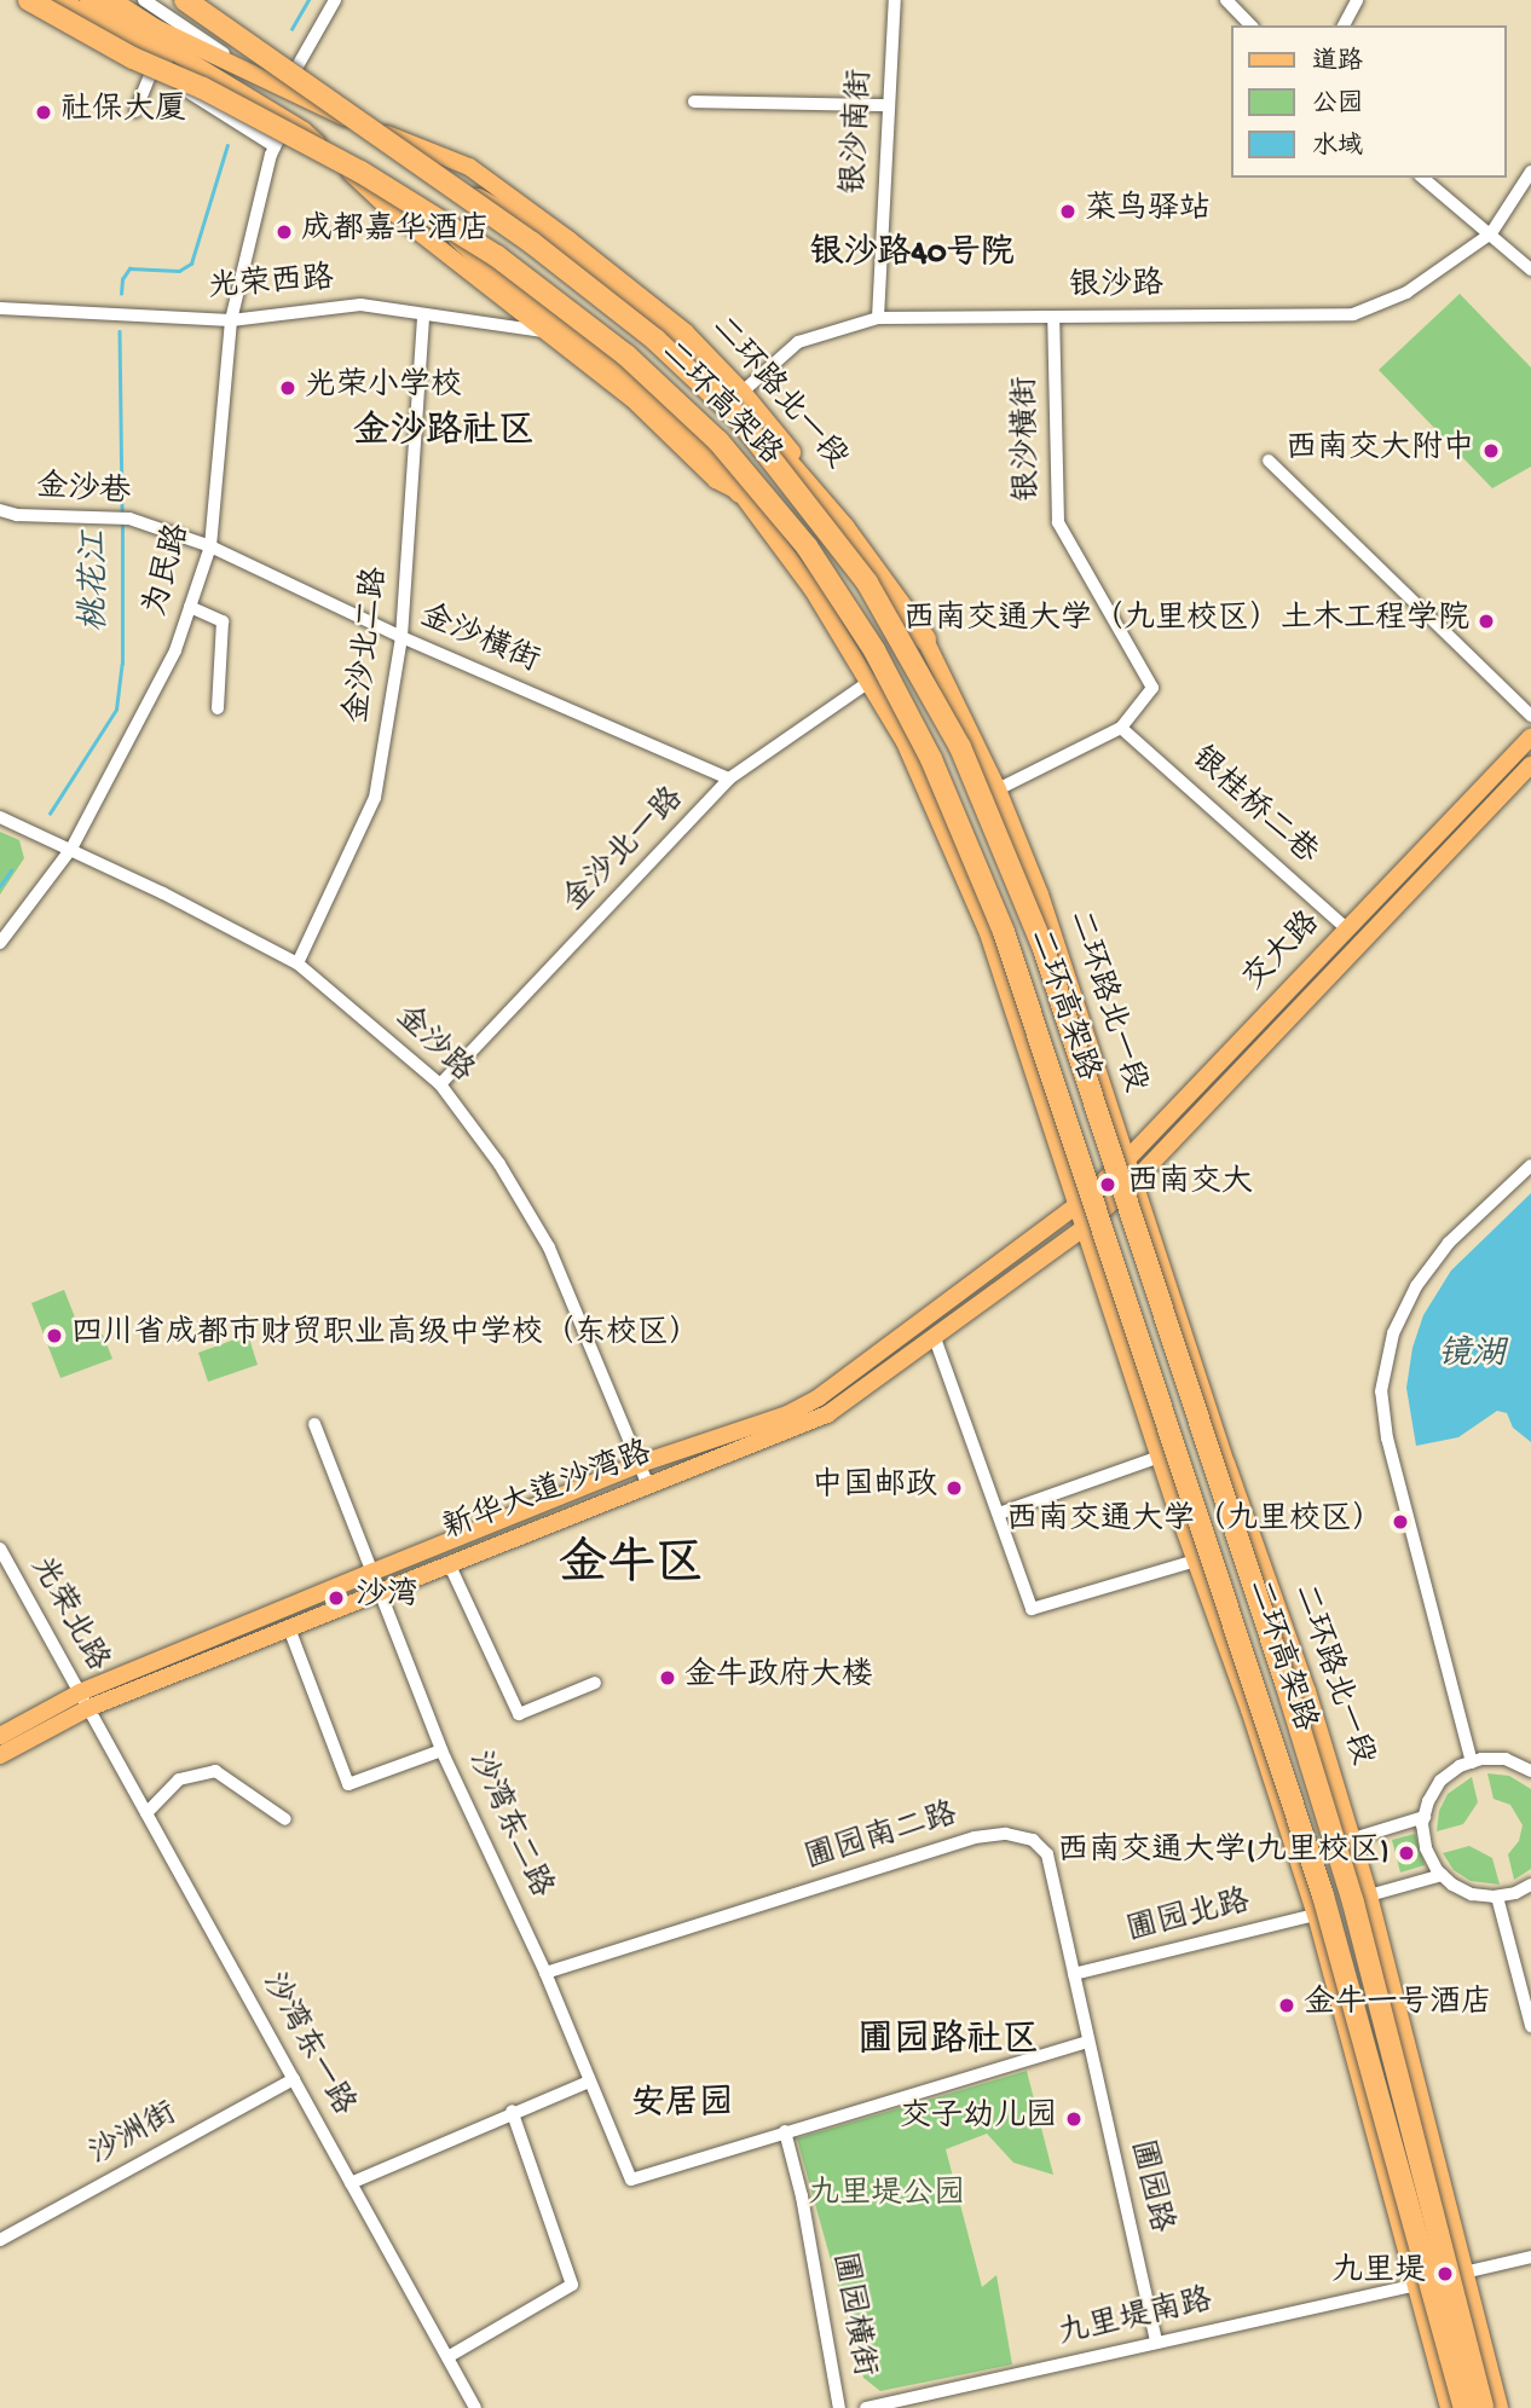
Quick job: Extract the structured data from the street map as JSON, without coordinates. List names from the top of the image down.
{
  "streets": {
    "highway": ["二环高架路"],
    "main road": ["二环路北一段", "交大路", "新华大道沙湾路"],
    "street": [
      "银沙南街",
      "光荣西路",
      "银沙路",
      "银沙横街",
      "金沙巷",
      "为民路",
      "金沙横街",
      "金沙北二路",
      "银桂桥二巷",
      "金沙北一路",
      "金沙路",
      "光荣北路",
      "沙湾东二路",
      "圃园南二路",
      "圃园北路",
      "沙湾东一路",
      "沙洲街",
      "圃园路",
      "圃园横街",
      "九里堤南路"
    ]
  },
  "crossings": [
    ["银沙南街", "银沙路"],
    ["光荣西路", "二环路北一段"],
    ["光荣西路", "为民路"],
    ["光荣西路", "金沙北二路"],
    ["银沙路", "二环路北一段"],
    ["银沙路", "银沙横街"],
    ["二环路北一段", "为民路"],
    ["二环路北一段", "金沙北一路"],
    ["二环路北一段", "交大路"],
    ["二环路北一段", "新华大道沙湾路"],
    ["二环路北一段", "圃园北路"],
    ["二环路北一段", "九里堤南路"],
    ["银沙横街", "银桂桥二巷"],
    ["金沙巷", "为民路"],
    ["金沙巷", "金沙横街"],
    ["为民路", "金沙横街"],
    ["为民路", "金沙路"],
    ["金沙横街", "金沙北二路"],
    ["金沙横街", "金沙北一路"],
    ["金沙北二路", "金沙路"],
    ["银桂桥二巷", "交大路"],
    ["金沙北一路", "金沙路"],
    ["交大路", "新华大道沙湾路"],
    ["金沙路", "新华大道沙湾路"],
    ["新华大道沙湾路", "光荣北路"],
    ["新华大道沙湾路", "沙湾东二路"],
    ["新华大道沙湾路", "沙湾东一路"],
    ["光荣北路", "沙湾东一路"],
    ["沙湾东二路", "圃园南二路"],
    ["沙湾东二路", "圃园横街"],
    ["圃园南二路", "圃园北路"],
    ["圃园南二路", "圃园路"],
    ["沙湾东一路", "沙洲街"],
    ["圃园路", "九里堤南路"]
  ],
  "districts": [
    "银沙路40号院",
    "金沙路社区",
    "金牛区",
    "圃园路社区",
    "安居园"
  ],
  "water": ["桃花江", "镜湖"],
  "parks": ["九里堤公园"],
  "places": [
    "社保大厦",
    "菜鸟驿站",
    "成都嘉华酒店",
    "光荣小学校",
    "西南交大附中",
    "西南交通大学（九里校区）土木工程学院",
    "西南交大",
    "四川省成都市财贸职业高级中学校（东校区）",
    "中国邮政",
    "西南交通大学（九里校区）",
    "沙湾",
    "金牛政府大楼",
    "西南交通大学(九里校区)",
    "金牛一号酒店",
    "交子幼儿园",
    "九里堤"
  ],
  "legend": ["道路", "公园", "水域"]
}
